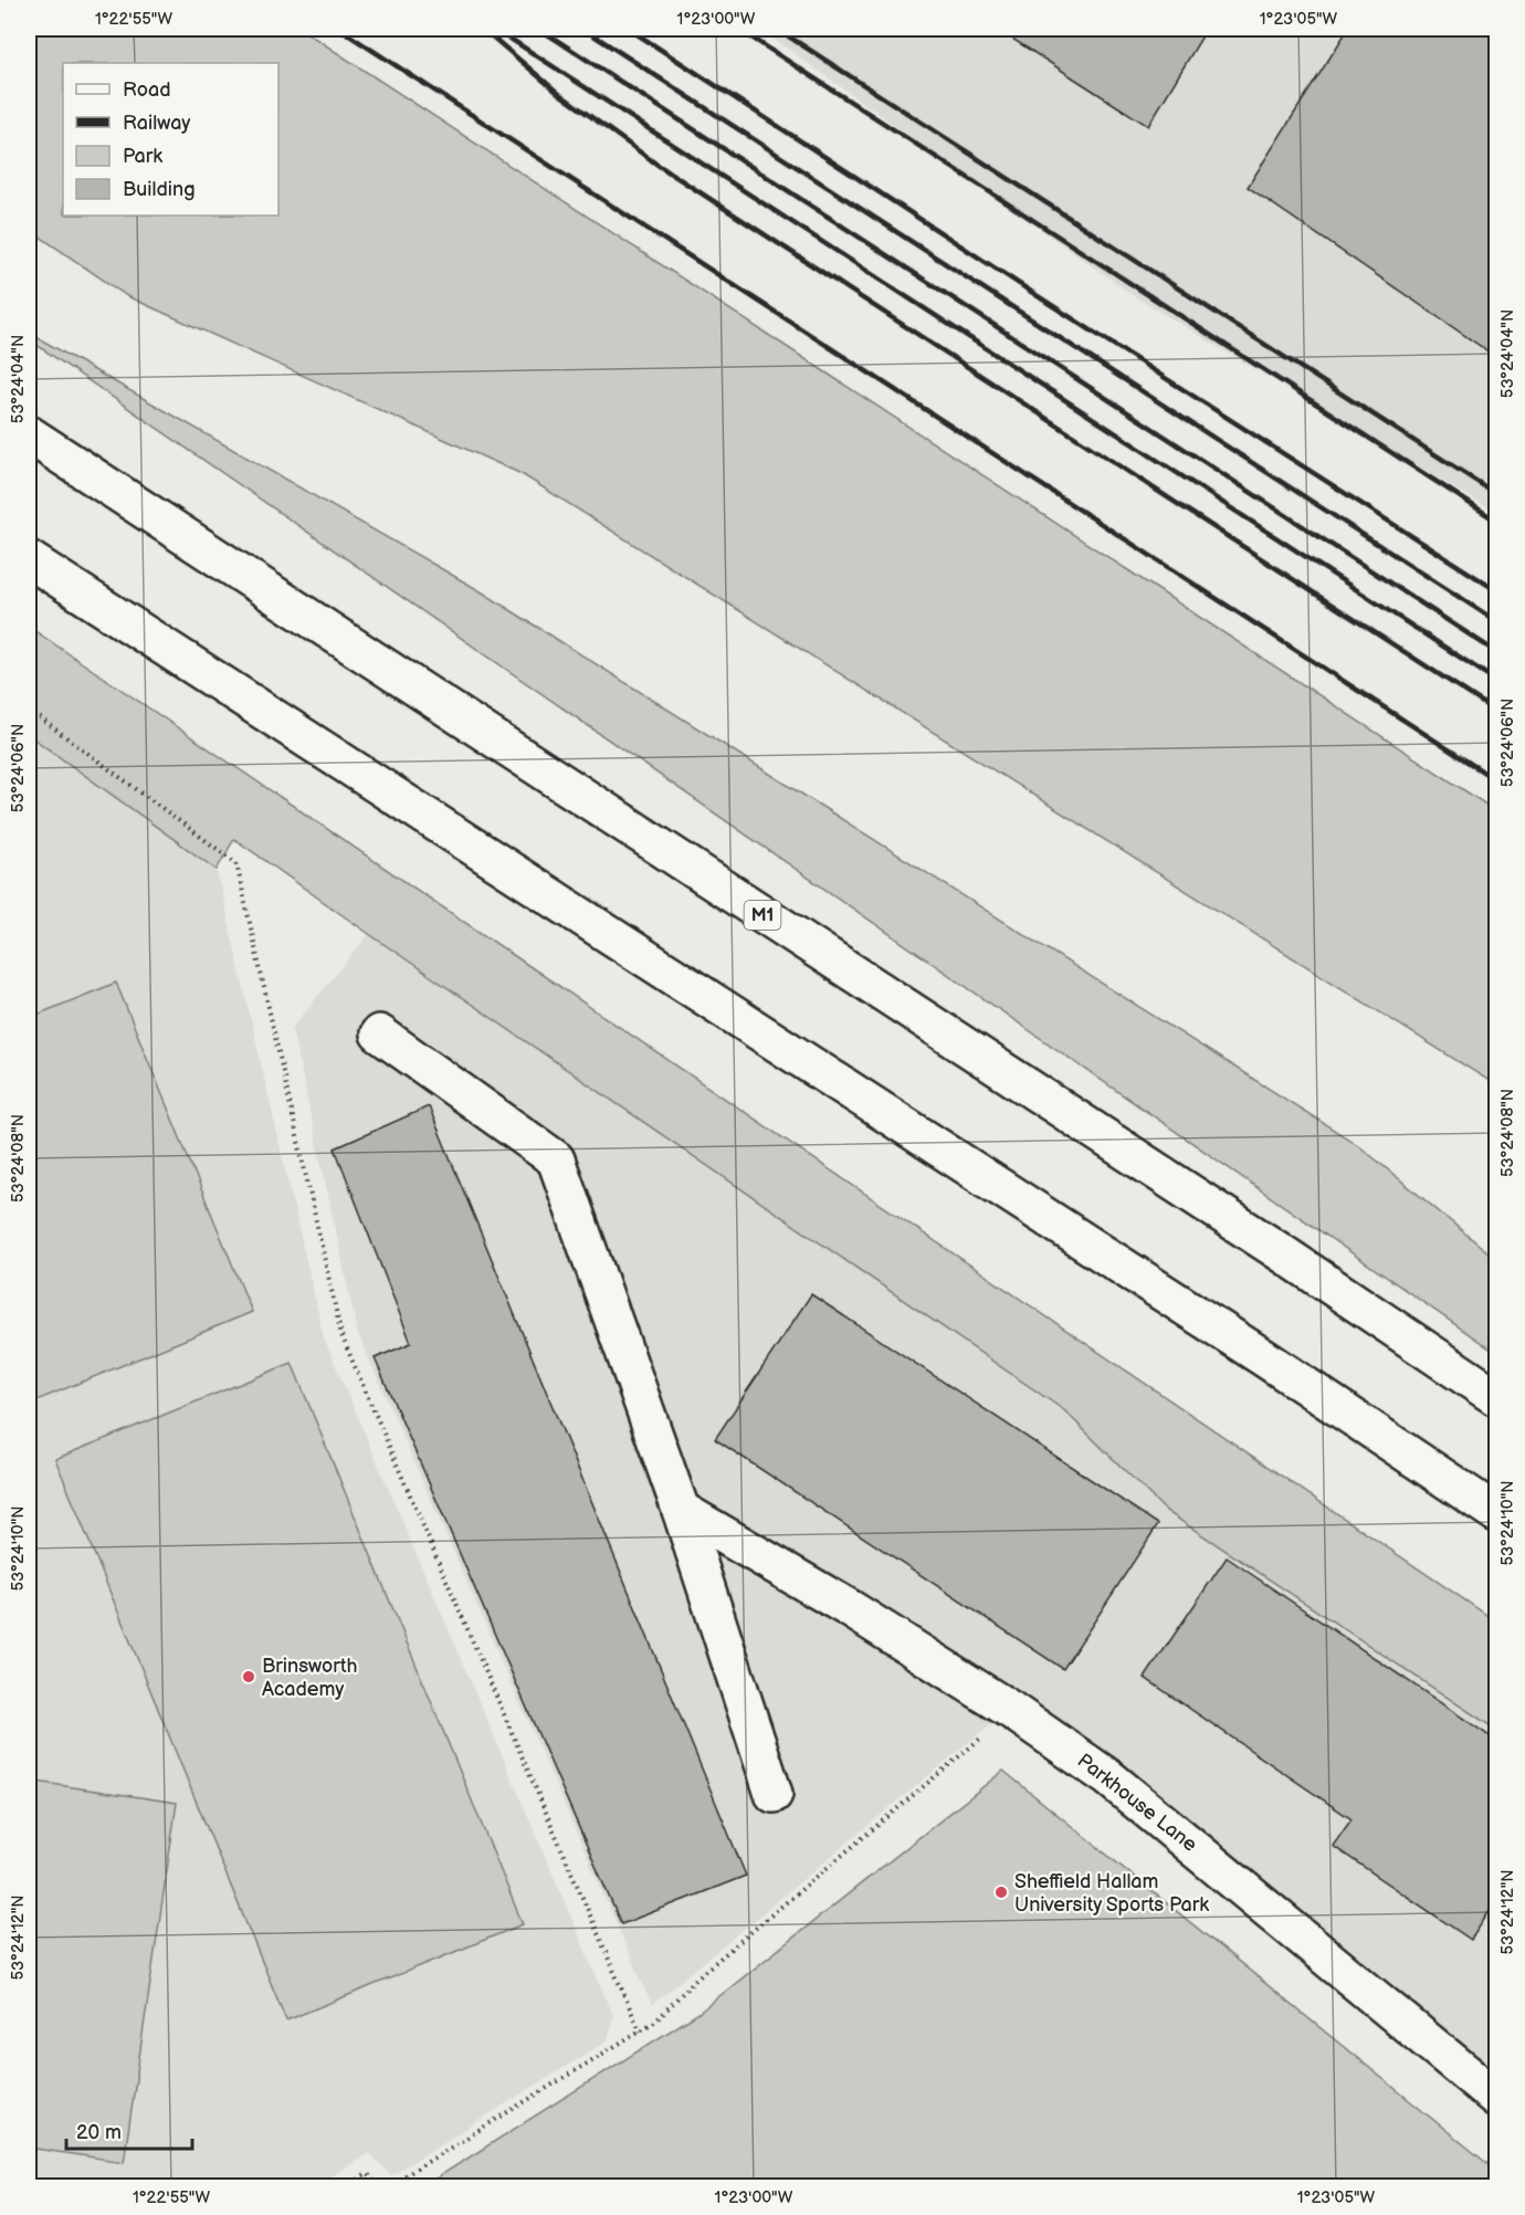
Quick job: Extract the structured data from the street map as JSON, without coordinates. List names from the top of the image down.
{
  "streets": {
    "main road": ["M1", "Parkhouse Lane"]
  },
  "places": ["Brinsworth Academy", "Sheffield Hallam University Sports Park"],
  "legend": [
    "Road",
    "Railway",
    "Park",
    "Building"
  ],
  "scale_bar": "20 m",
  "coordinates": [
    "1°22'55\"W",
    "1°23'00\"W",
    "1°23'05\"W",
    "53°24'04\"N",
    "53°24'06\"N",
    "53°24'08\"N",
    "53°24'10\"N",
    "53°24'12\"N"
  ]
}
